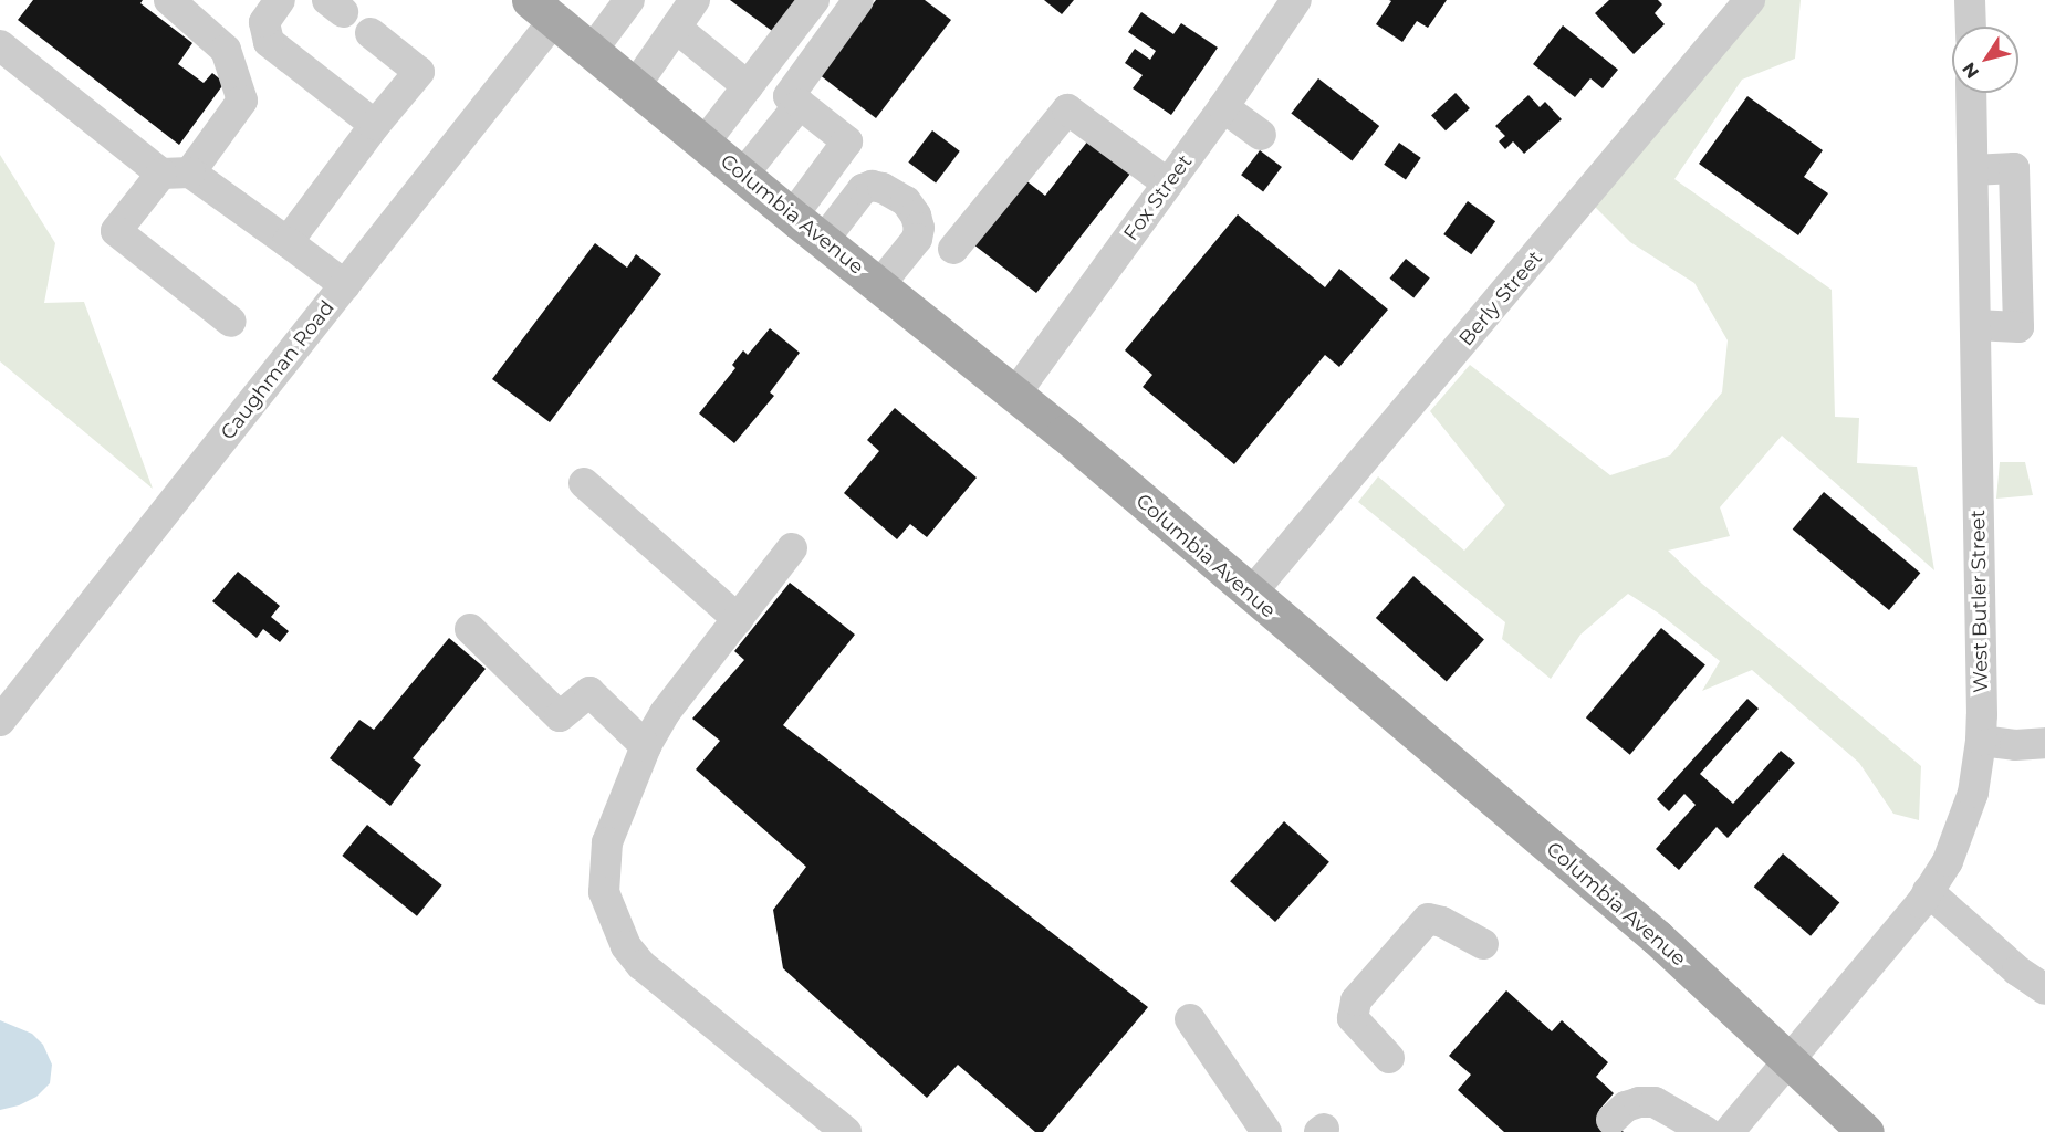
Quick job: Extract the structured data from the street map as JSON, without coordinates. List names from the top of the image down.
{
  "streets": {
    "main road": ["Columbia Avenue"],
    "street": [
      "Fox Street",
      "Berly Street",
      "Caughman Road",
      "West Butler Street"
    ]
  },
  "crossings": [
    ["Fox Street", "Columbia Avenue"],
    ["Columbia Avenue", "Berly Street"],
    ["Columbia Avenue", "Caughman Road"],
    ["Columbia Avenue", "West Butler Street"]
  ],
  "north": "bottom left"
}
